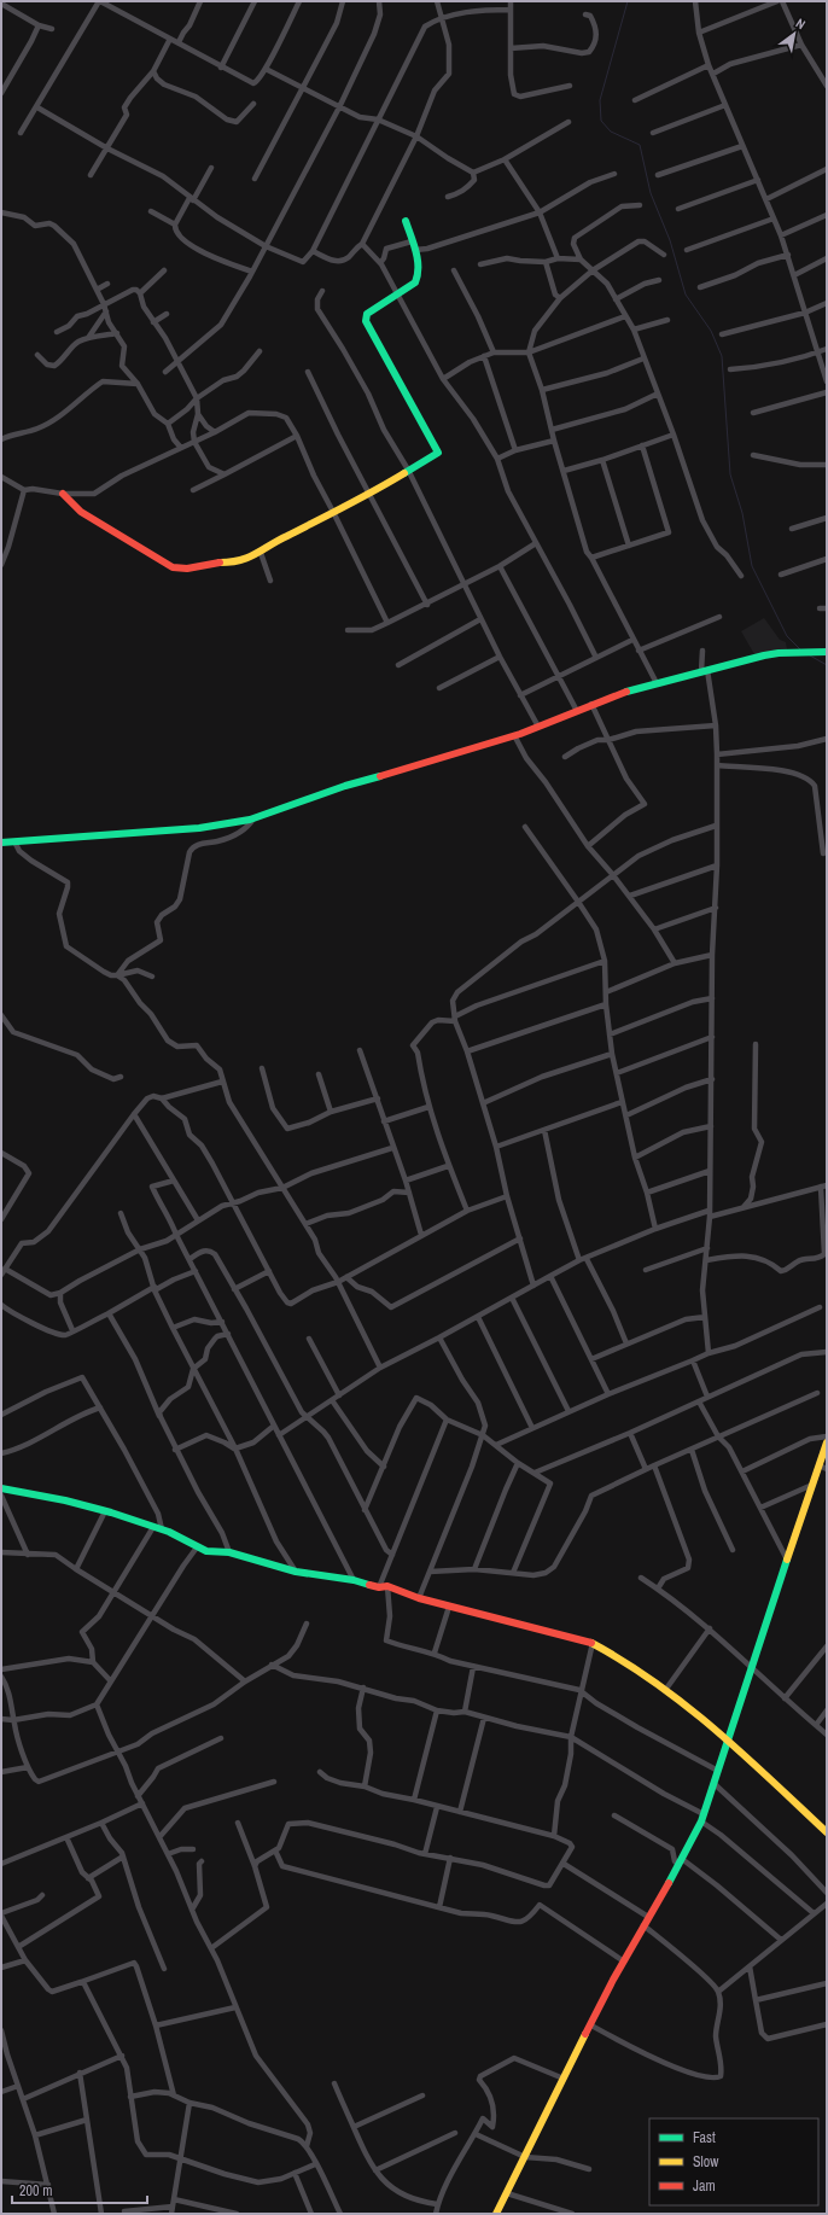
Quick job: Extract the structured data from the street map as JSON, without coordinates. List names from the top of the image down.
{
  "legend": ["Fast", "Slow", "Jam"],
  "scale_bar": "200 m",
  "north": "top right"
}
